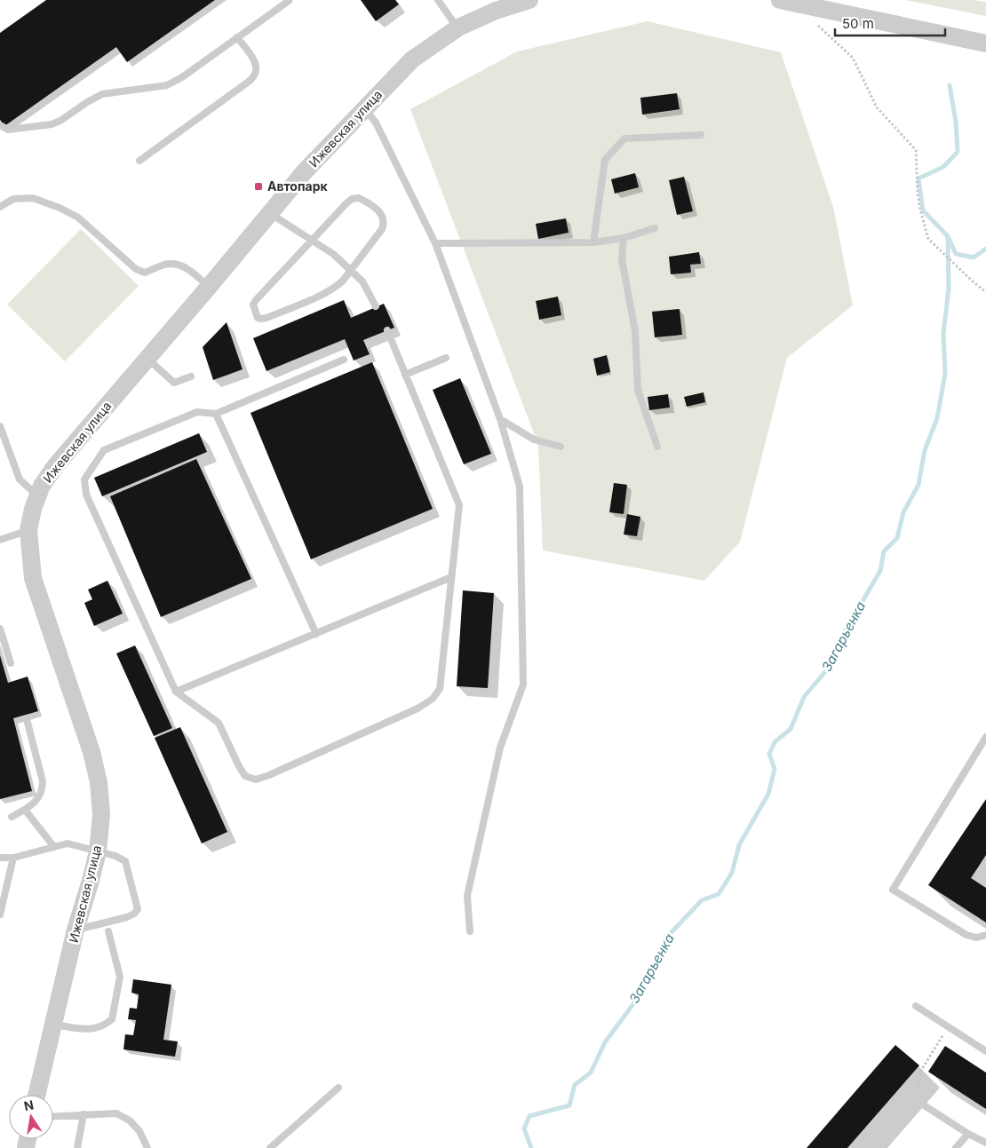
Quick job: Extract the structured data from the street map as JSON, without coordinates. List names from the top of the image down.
{
  "streets": {
    "street": ["Ижевская улица"]
  },
  "water": ["Загарьенка"],
  "places": {
    "transit": ["Автопарк"]
  },
  "scale_bar": "50 m",
  "north": "top"
}
